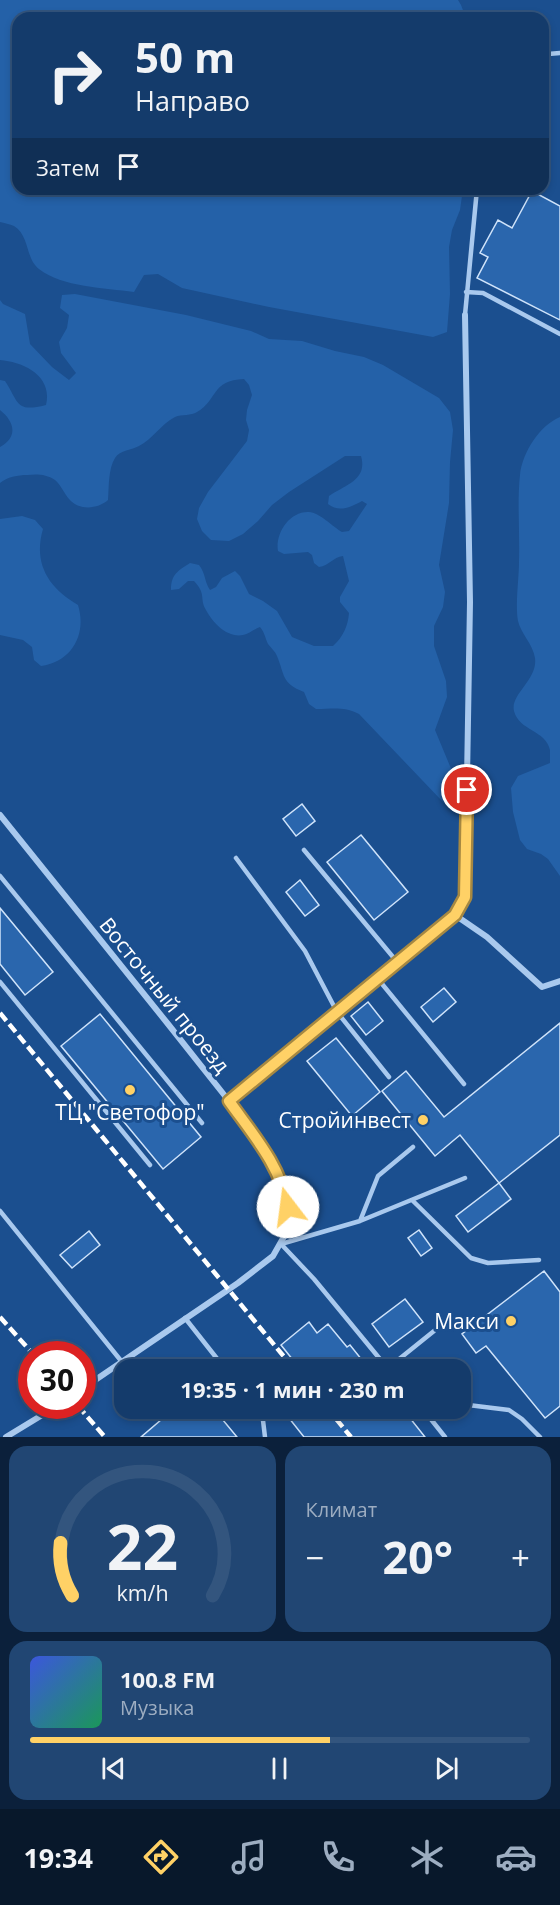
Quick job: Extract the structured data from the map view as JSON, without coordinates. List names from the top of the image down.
{
  "streets": {
    "street": ["Восточный проезд"]
  },
  "places": ["ТЦ \"Светофор\"", "Стройинвест", "Макси"],
  "page": {
    "turn": ["50 m", "Направо"],
    "then": "Затем",
    "limit": "30",
    "trip": "19:35 · 1 мин · 230 m",
    "tile": "Климат",
    "heat": ["−", "20°", "+"],
    "song": ["100.8 FM", "Музыка"],
    "tabs": "19:34",
    "gauge": ["22", "km/h"]
  }
}
